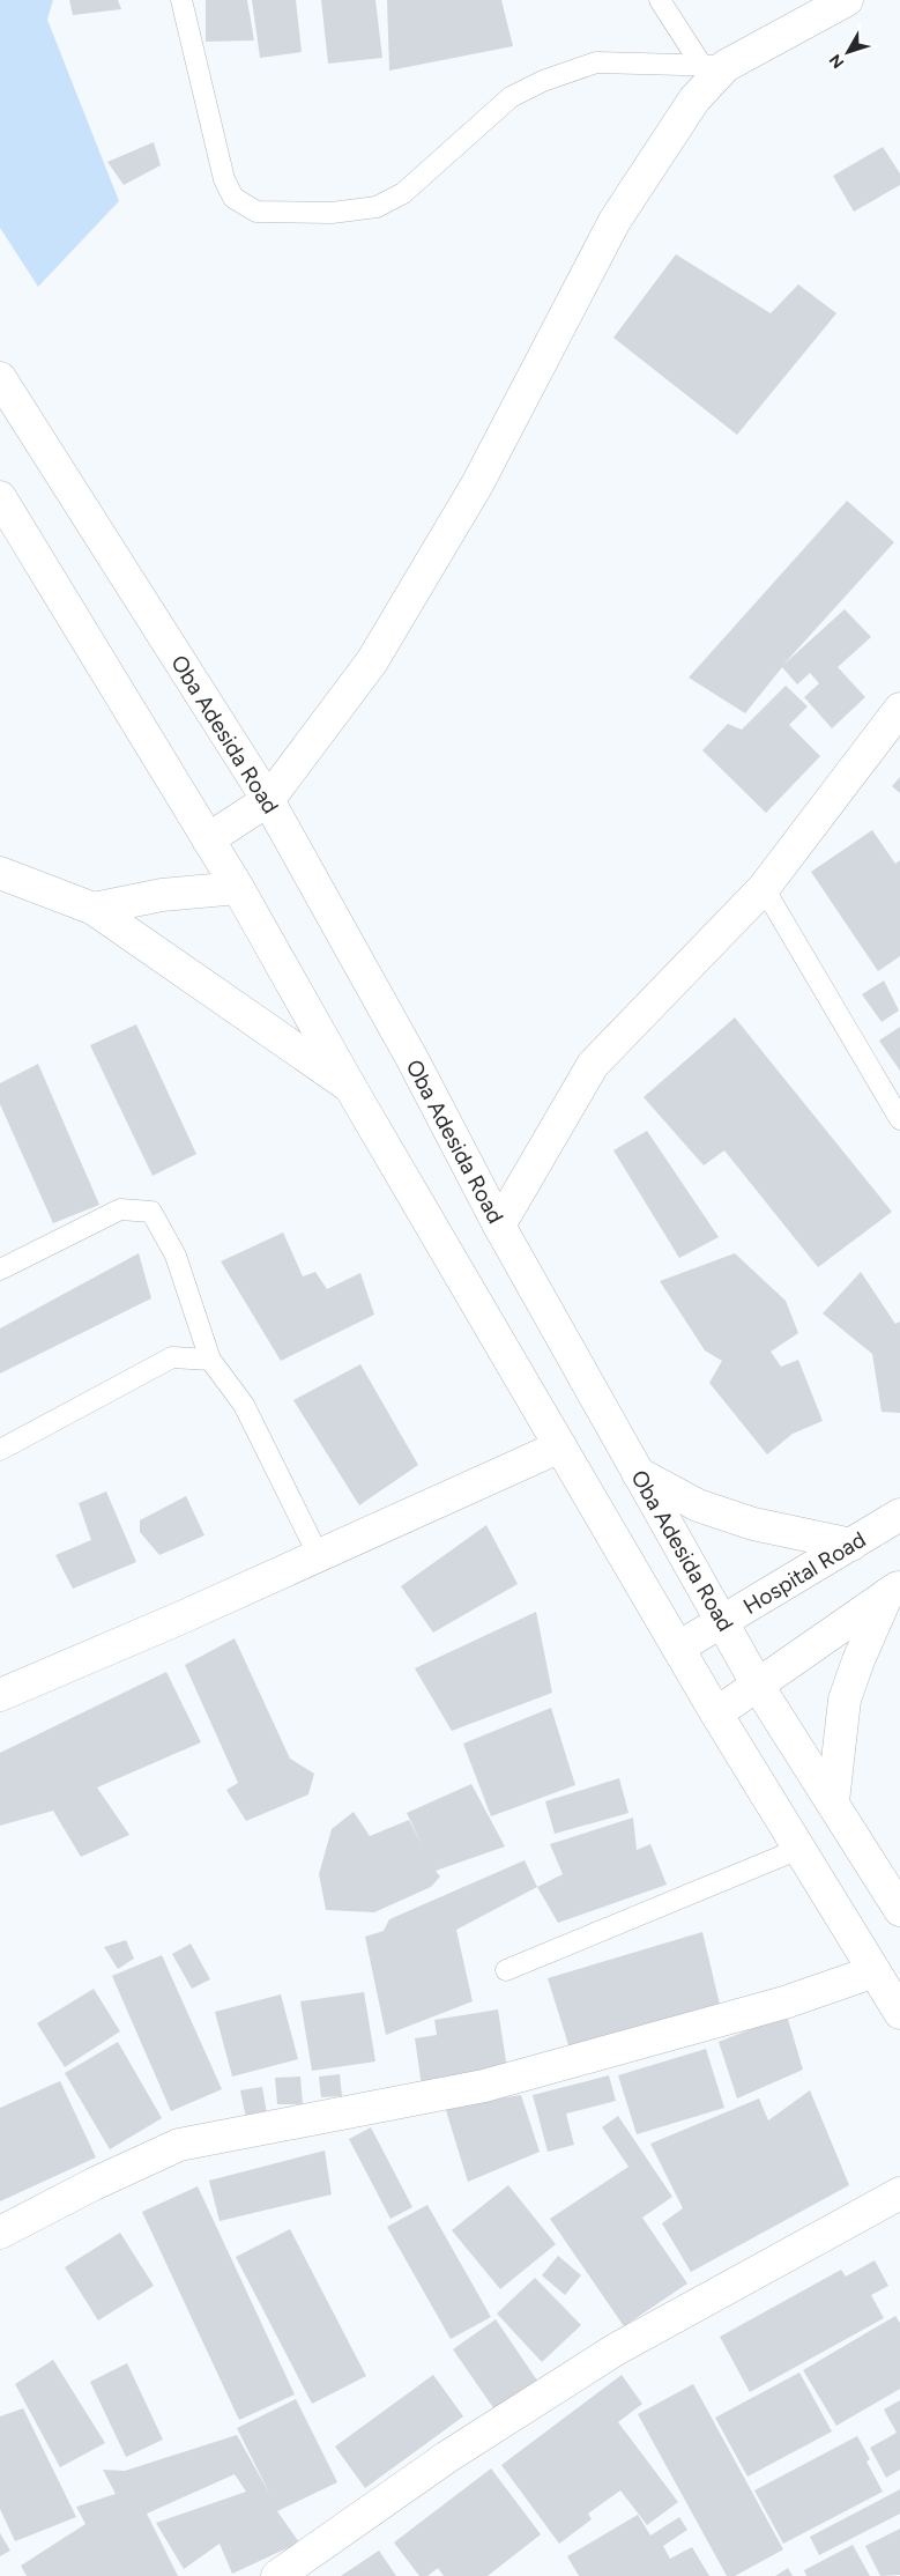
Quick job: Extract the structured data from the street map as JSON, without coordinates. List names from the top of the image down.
{
  "streets": {
    "street": ["Oba Adesida Road", "Hospital Road"]
  },
  "crossings": [
    ["Oba Adesida Road", "Hospital Road"]
  ],
  "north": "bottom left"
}
